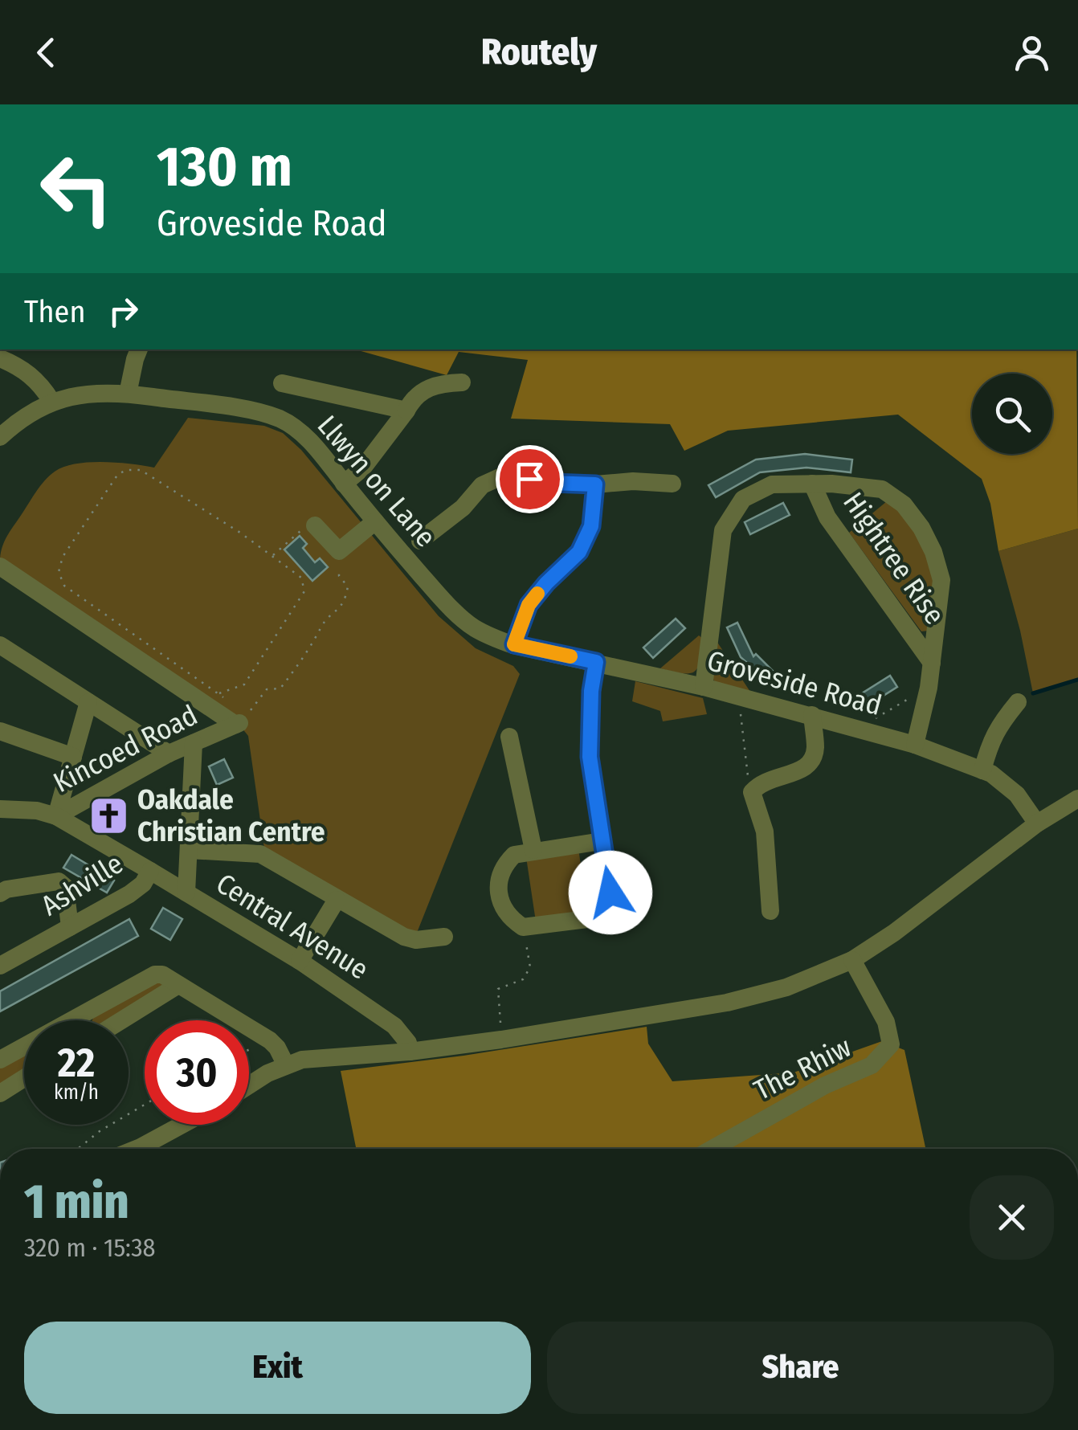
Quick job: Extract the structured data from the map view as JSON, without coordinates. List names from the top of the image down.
{
  "streets": {
    "street": [
      "Llwyn on Lane",
      "Hightree Rise",
      "Groveside Road",
      "Kincoed Road",
      "Ashville",
      "Central Avenue",
      "The Rhiw"
    ]
  },
  "crossings": [
    ["Llwyn on Lane", "Groveside Road"],
    ["Kincoed Road", "Central Avenue"],
    ["Ashville", "Central Avenue"]
  ],
  "places": {
    "church": ["Oakdale Christian Centre"]
  },
  "page": {
    "header": "Routely",
    "turn": ["130 m", "Groveside Road"],
    "then": "Then",
    "speed": "22 km/h",
    "limit": "30",
    "heading": ["1 min", "320 m · 15:38"],
    "buttons": ["Exit", "Share"]
  }
}
